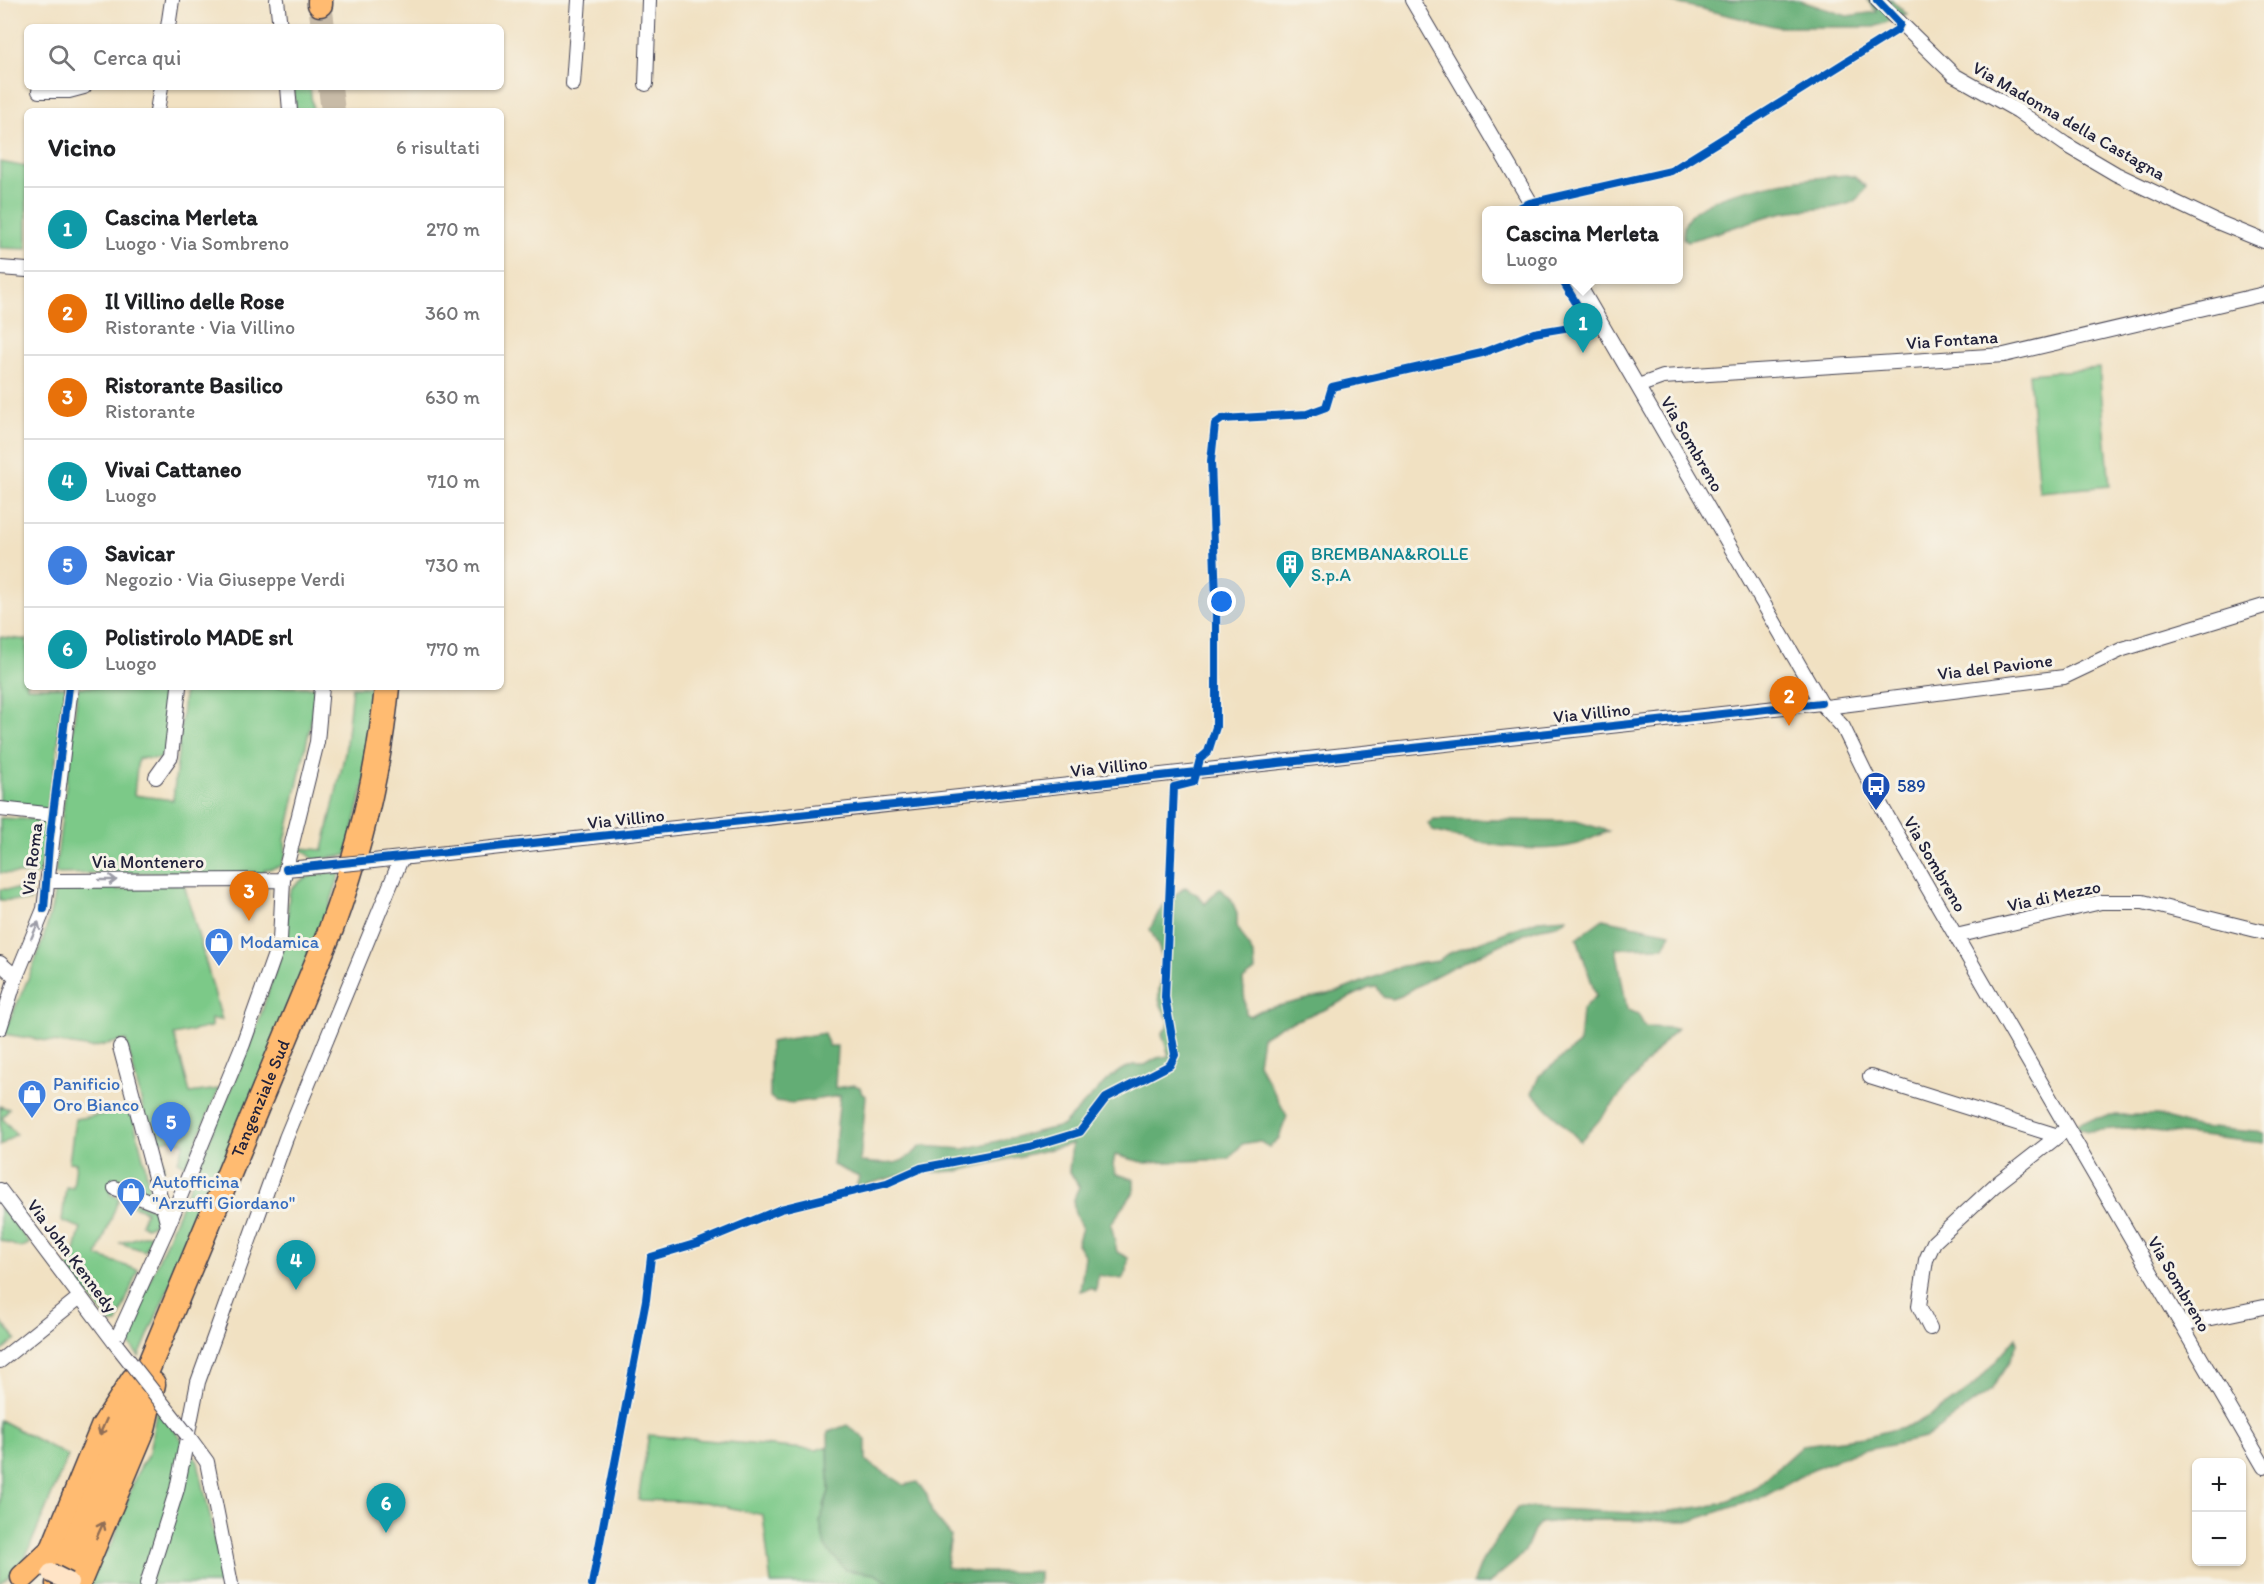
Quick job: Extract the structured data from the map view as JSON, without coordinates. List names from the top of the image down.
{
  "streets": {
    "highway": ["Tangenziale Sud"],
    "street": [
      "Via Madonna della Castagna",
      "Via Fontana",
      "Via Sombreno",
      "Via del Pavione",
      "Via Villino",
      "Via Roma",
      "Via Montenero",
      "Via di Mezzo",
      "Via John Kennedy"
    ]
  },
  "crossings": [
    ["Via Fontana", "Via Sombreno"],
    ["Via Sombreno", "Via del Pavione"],
    ["Via Sombreno", "Via Villino"],
    ["Via Sombreno", "Via di Mezzo"],
    ["Via del Pavione", "Via Villino"],
    ["Via Villino", "Via Montenero"],
    ["Via Roma", "Via Montenero"]
  ],
  "one_way": ["Via Montenero"],
  "places": {
    "building": ["BREMBANA&ROLLE S.p.A"],
    "bus stop": ["589"],
    "shop": ["Modamica", "Panificio Oro Bianco", "Autofficina \"Arzuffi Giordano\""]
  },
  "page": {
    "search": "Cerca qui",
    "heading": ["Vicino", "6 risultati"],
    "list": [
      {
        "mark": "1",
        "name": "Cascina Merleta",
        "note": "Luogo · Via Sombreno",
        "value": "270 m"
      },
      {
        "mark": "2",
        "name": "Il Villino delle Rose",
        "note": "Ristorante · Via Villino",
        "value": "360 m"
      },
      {
        "mark": "3",
        "name": "Ristorante Basilico",
        "note": "Ristorante",
        "value": "630 m"
      },
      {
        "mark": "4",
        "name": "Vivai Cattaneo",
        "note": "Luogo",
        "value": "710 m"
      },
      {
        "mark": "5",
        "name": "Savicar",
        "note": "Negozio · Via Giuseppe Verdi",
        "value": "730 m"
      },
      {
        "mark": "6",
        "name": "Polistirolo MADE srl",
        "note": "Luogo",
        "value": "770 m"
      }
    ],
    "popup": ["Cascina Merleta", "Luogo"],
    "pins": [
      "1",
      "2",
      "3",
      "5",
      "4",
      "6"
    ],
    "map_buttons": ["+", "−"]
  }
}
